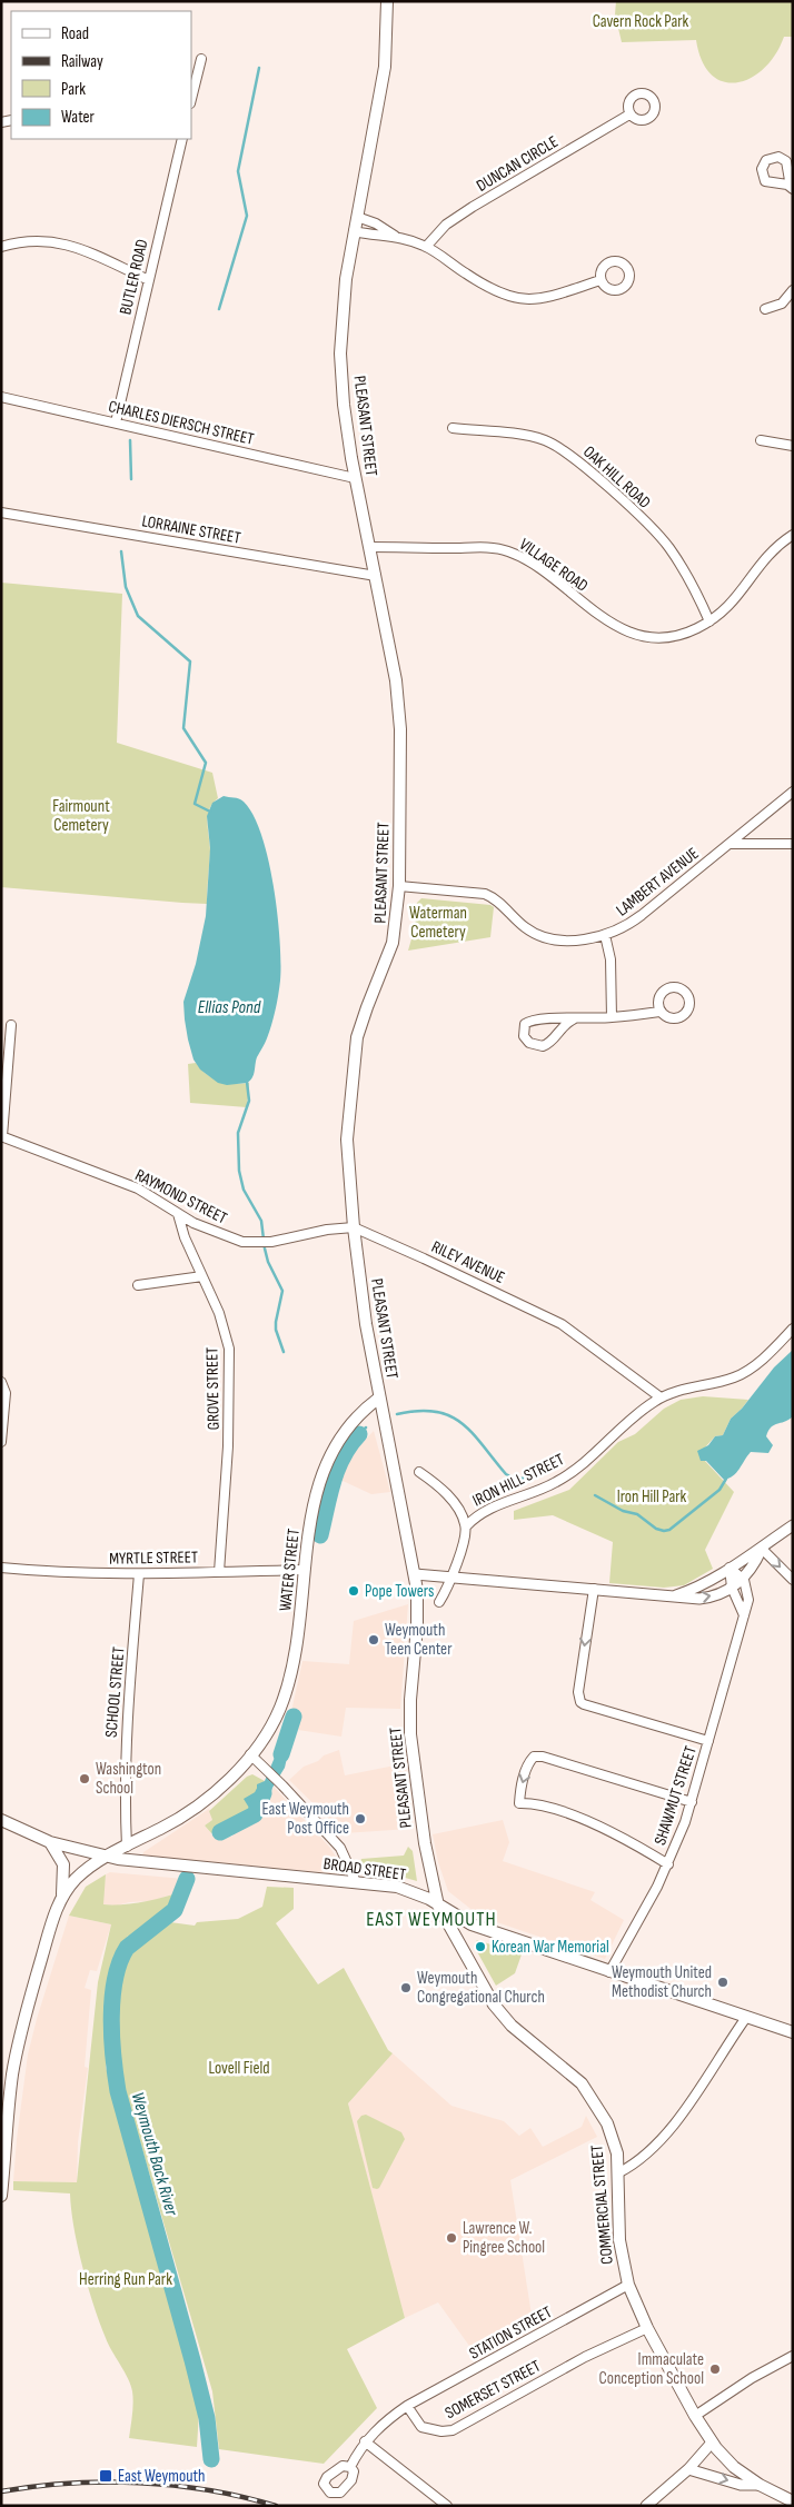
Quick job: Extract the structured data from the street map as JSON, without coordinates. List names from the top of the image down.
{
  "streets": {
    "main road": [
      "PLEASANT STREET",
      "WATER STREET",
      "BROAD STREET",
      "COMMERCIAL STREET"
    ],
    "street": [
      "DUNCAN CIRCLE",
      "BUTLER ROAD",
      "CHARLES DIERSCH STREET",
      "OAK HILL ROAD",
      "LORRAINE STREET",
      "VILLAGE ROAD",
      "LAMBERT AVENUE",
      "RAYMOND STREET",
      "RILEY AVENUE",
      "GROVE STREET",
      "IRON HILL STREET",
      "MYRTLE STREET",
      "SCHOOL STREET",
      "SHAWMUT STREET",
      "STATION STREET",
      "SOMERSET STREET"
    ]
  },
  "crossings": [
    ["BUTLER ROAD", "CHARLES DIERSCH STREET"],
    ["CHARLES DIERSCH STREET", "PLEASANT STREET"],
    ["PLEASANT STREET", "LORRAINE STREET"],
    ["PLEASANT STREET", "VILLAGE ROAD"],
    ["PLEASANT STREET", "LAMBERT AVENUE"],
    ["PLEASANT STREET", "RAYMOND STREET"],
    ["PLEASANT STREET", "RILEY AVENUE"],
    ["PLEASANT STREET", "WATER STREET"],
    ["PLEASANT STREET", "COMMERCIAL STREET"],
    ["OAK HILL ROAD", "VILLAGE ROAD"],
    ["RAYMOND STREET", "RILEY AVENUE"],
    ["RAYMOND STREET", "GROVE STREET"],
    ["RILEY AVENUE", "IRON HILL STREET"],
    ["GROVE STREET", "MYRTLE STREET"],
    ["MYRTLE STREET", "WATER STREET"],
    ["MYRTLE STREET", "SCHOOL STREET"],
    ["SHAWMUT STREET", "BROAD STREET"],
    ["BROAD STREET", "COMMERCIAL STREET"],
    ["COMMERCIAL STREET", "STATION STREET"],
    ["COMMERCIAL STREET", "SOMERSET STREET"],
    ["STATION STREET", "SOMERSET STREET"]
  ],
  "districts": ["EAST WEYMOUTH"],
  "water": ["Ellias Pond", "Weymouth Back River"],
  "parks": [
    "Cavern Rock Park",
    "Fairmount Cemetery",
    "Waterman Cemetery",
    "Iron Hill Park",
    "Lovell Field",
    "Herring Run Park"
  ],
  "places": {
    "other": [
      "Pope Towers",
      "Weymouth Teen Center",
      "Washington School",
      "East Weymouth Post Office",
      "Korean War Memorial",
      "Weymouth United Methodist Church",
      "Weymouth Congregational Church",
      "Lawrence W. Pingree School",
      "Immaculate Conception School"
    ],
    "transit": ["East Weymouth"]
  },
  "legend": [
    "Road",
    "Railway",
    "Park",
    "Water"
  ]
}
